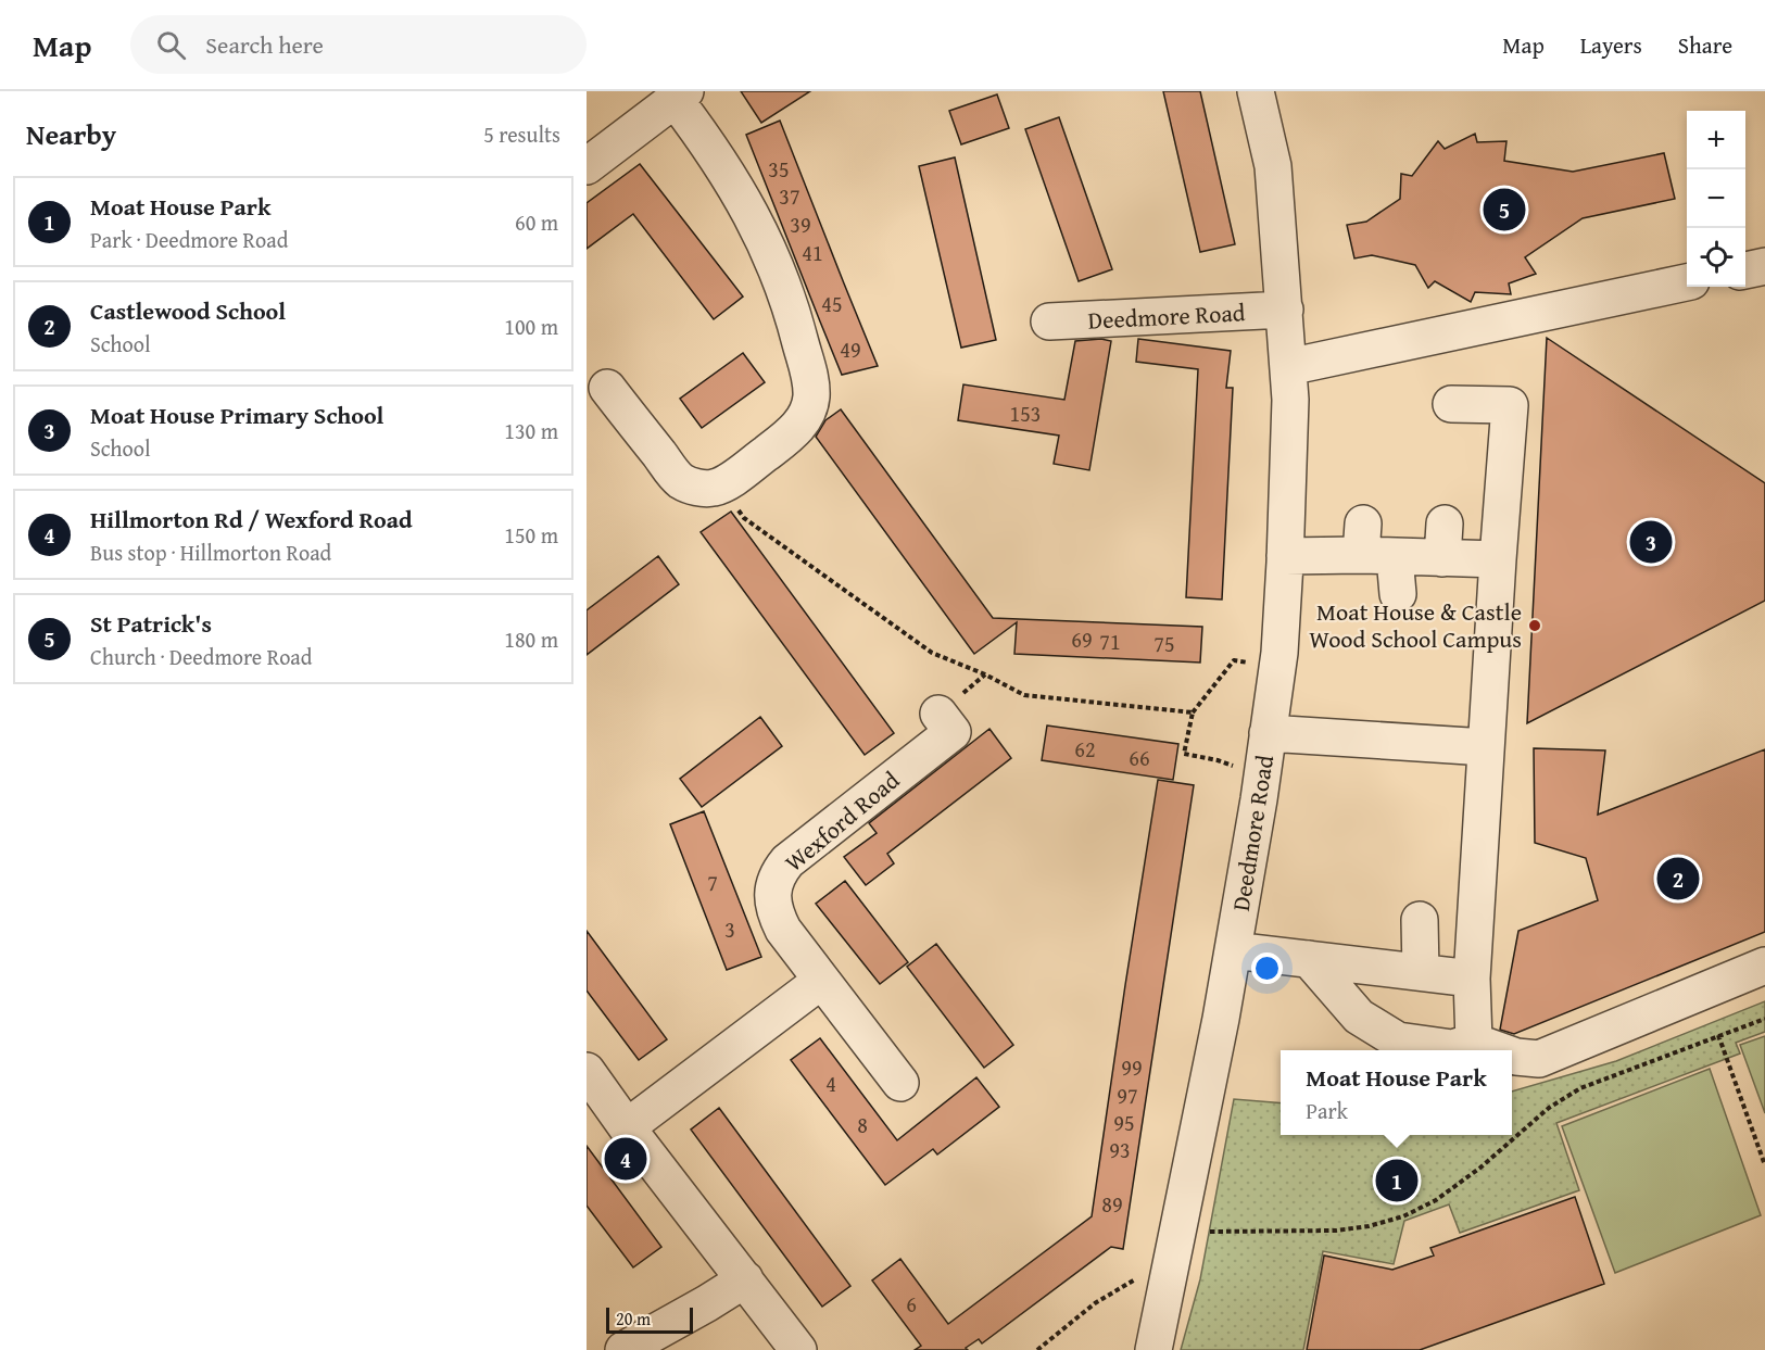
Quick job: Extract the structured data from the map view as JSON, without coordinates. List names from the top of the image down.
{
  "streets": {
    "street": ["Deedmore Road", "Wexford Road"]
  },
  "places": ["Moat House & Castle Wood School Campus"],
  "house_numbers": [
    "35",
    "37",
    "39",
    "41",
    "45",
    "49",
    "153",
    "69",
    "71",
    "75",
    "62",
    "66",
    "7",
    "3",
    "99",
    "4",
    "97",
    "95",
    "8",
    "93",
    "89",
    "6"
  ],
  "scale_bar": "20 m",
  "page": {
    "header": "Map",
    "search": "Search here",
    "nav": ["Map", "Layers", "Share"],
    "heading": ["Nearby", "5 results"],
    "map_buttons": ["+", "−"],
    "list": [
      {
        "mark": "1",
        "name": "Moat House Park",
        "note": "Park · Deedmore Road",
        "value": "60 m"
      },
      {
        "mark": "2",
        "name": "Castlewood School",
        "note": "School",
        "value": "100 m"
      },
      {
        "mark": "3",
        "name": "Moat House Primary School",
        "note": "School",
        "value": "130 m"
      },
      {
        "mark": "4",
        "name": "Hillmorton Rd / Wexford Road",
        "note": "Bus stop · Hillmorton Road",
        "value": "150 m"
      },
      {
        "mark": "5",
        "name": "St Patrick's",
        "note": "Church · Deedmore Road",
        "value": "180 m"
      }
    ],
    "pins": [
      "5",
      "3",
      "2",
      "4",
      "1"
    ],
    "popup": ["Moat House Park", "Park"],
    "scale": "20 m"
  }
}
